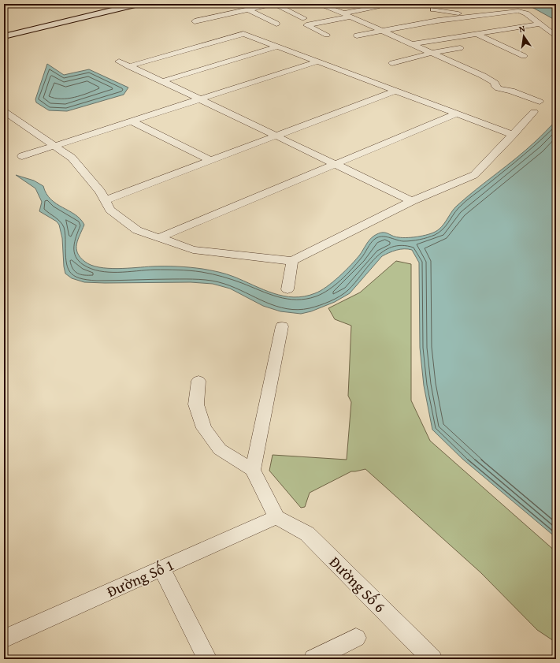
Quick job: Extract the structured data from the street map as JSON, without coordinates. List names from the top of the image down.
{
  "streets": {
    "street": ["Đường Số 1", "Đường Số 6"]
  },
  "crossings": [
    ["Đường Số 1", "Đường Số 6"]
  ],
  "north": "top"
}
